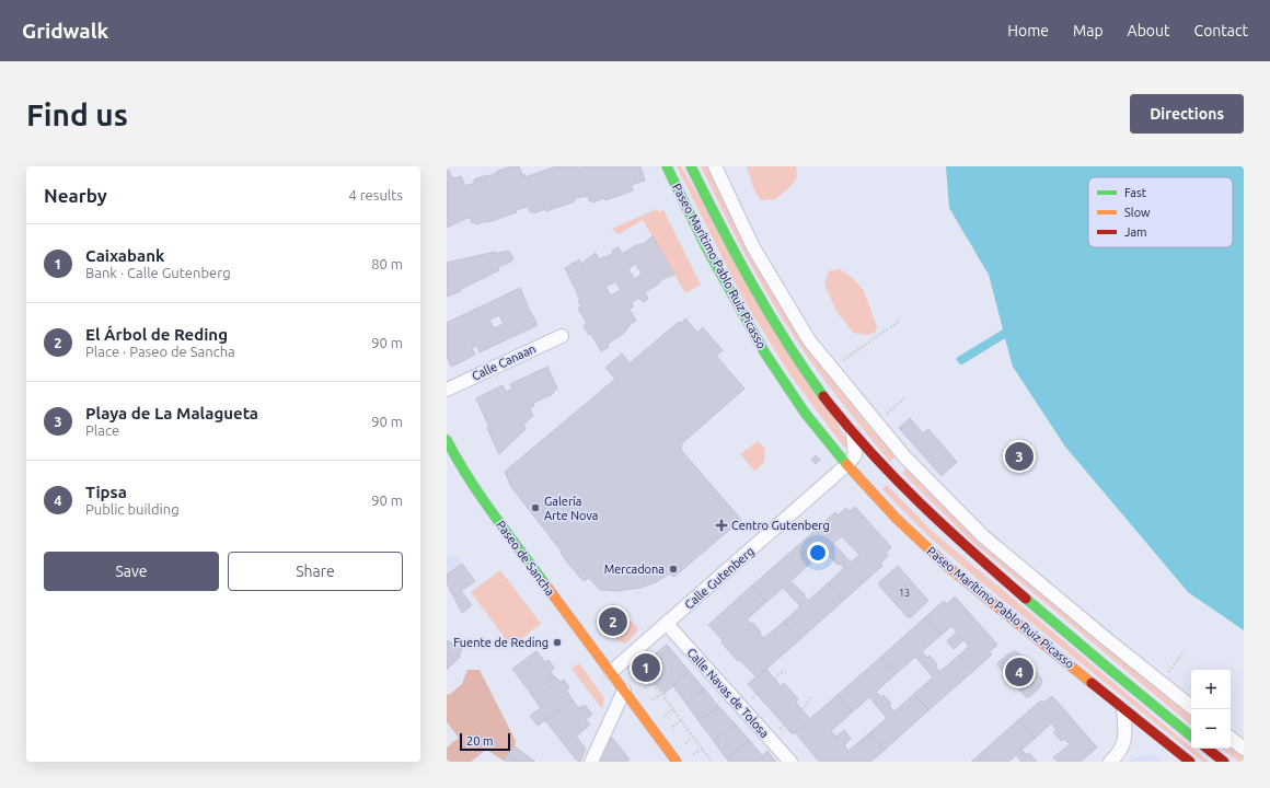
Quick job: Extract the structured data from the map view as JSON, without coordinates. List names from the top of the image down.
{
  "streets": {
    "main road": ["Paseo Marítimo Pablo Ruiz Picasso", "Paseo de Sancha"],
    "street": ["Calle Canaan", "Calle Gutenberg", "Calle Navas de Tolosa"]
  },
  "crossings": [
    ["Paseo Marítimo Pablo Ruiz Picasso", "Calle Gutenberg"],
    ["Paseo de Sancha", "Calle Gutenberg"],
    ["Calle Gutenberg", "Calle Navas de Tolosa"]
  ],
  "places": {
    "other": ["Galería Arte Nova", "Mercadona", "Fuente de Reding"],
    "health": ["Centro Gutenberg"]
  },
  "house_numbers": ["13"],
  "legend": ["Fast", "Slow", "Jam"],
  "scale_bar": "20 m",
  "page": {
    "header": "Gridwalk",
    "nav": [
      "Home",
      "Map",
      "About",
      "Contact"
    ],
    "buttons": [
      "Directions",
      ["Save", "Share"]
    ],
    "title": "Find us",
    "heading": ["Nearby", "4 results"],
    "list": [
      {
        "mark": "1",
        "name": "Caixabank",
        "note": "Bank · Calle Gutenberg",
        "value": "80 m"
      },
      {
        "mark": "2",
        "name": "El Árbol de Reding",
        "note": "Place · Paseo de Sancha",
        "value": "90 m"
      },
      {
        "mark": "3",
        "name": "Playa de La Malagueta",
        "note": "Place",
        "value": "90 m"
      },
      {
        "mark": "4",
        "name": "Tipsa",
        "note": "Public building",
        "value": "90 m"
      }
    ],
    "pins": [
      "3",
      "2",
      "1",
      "4"
    ],
    "map_buttons": ["+", "−"],
    "scale": "20 m"
  }
}
